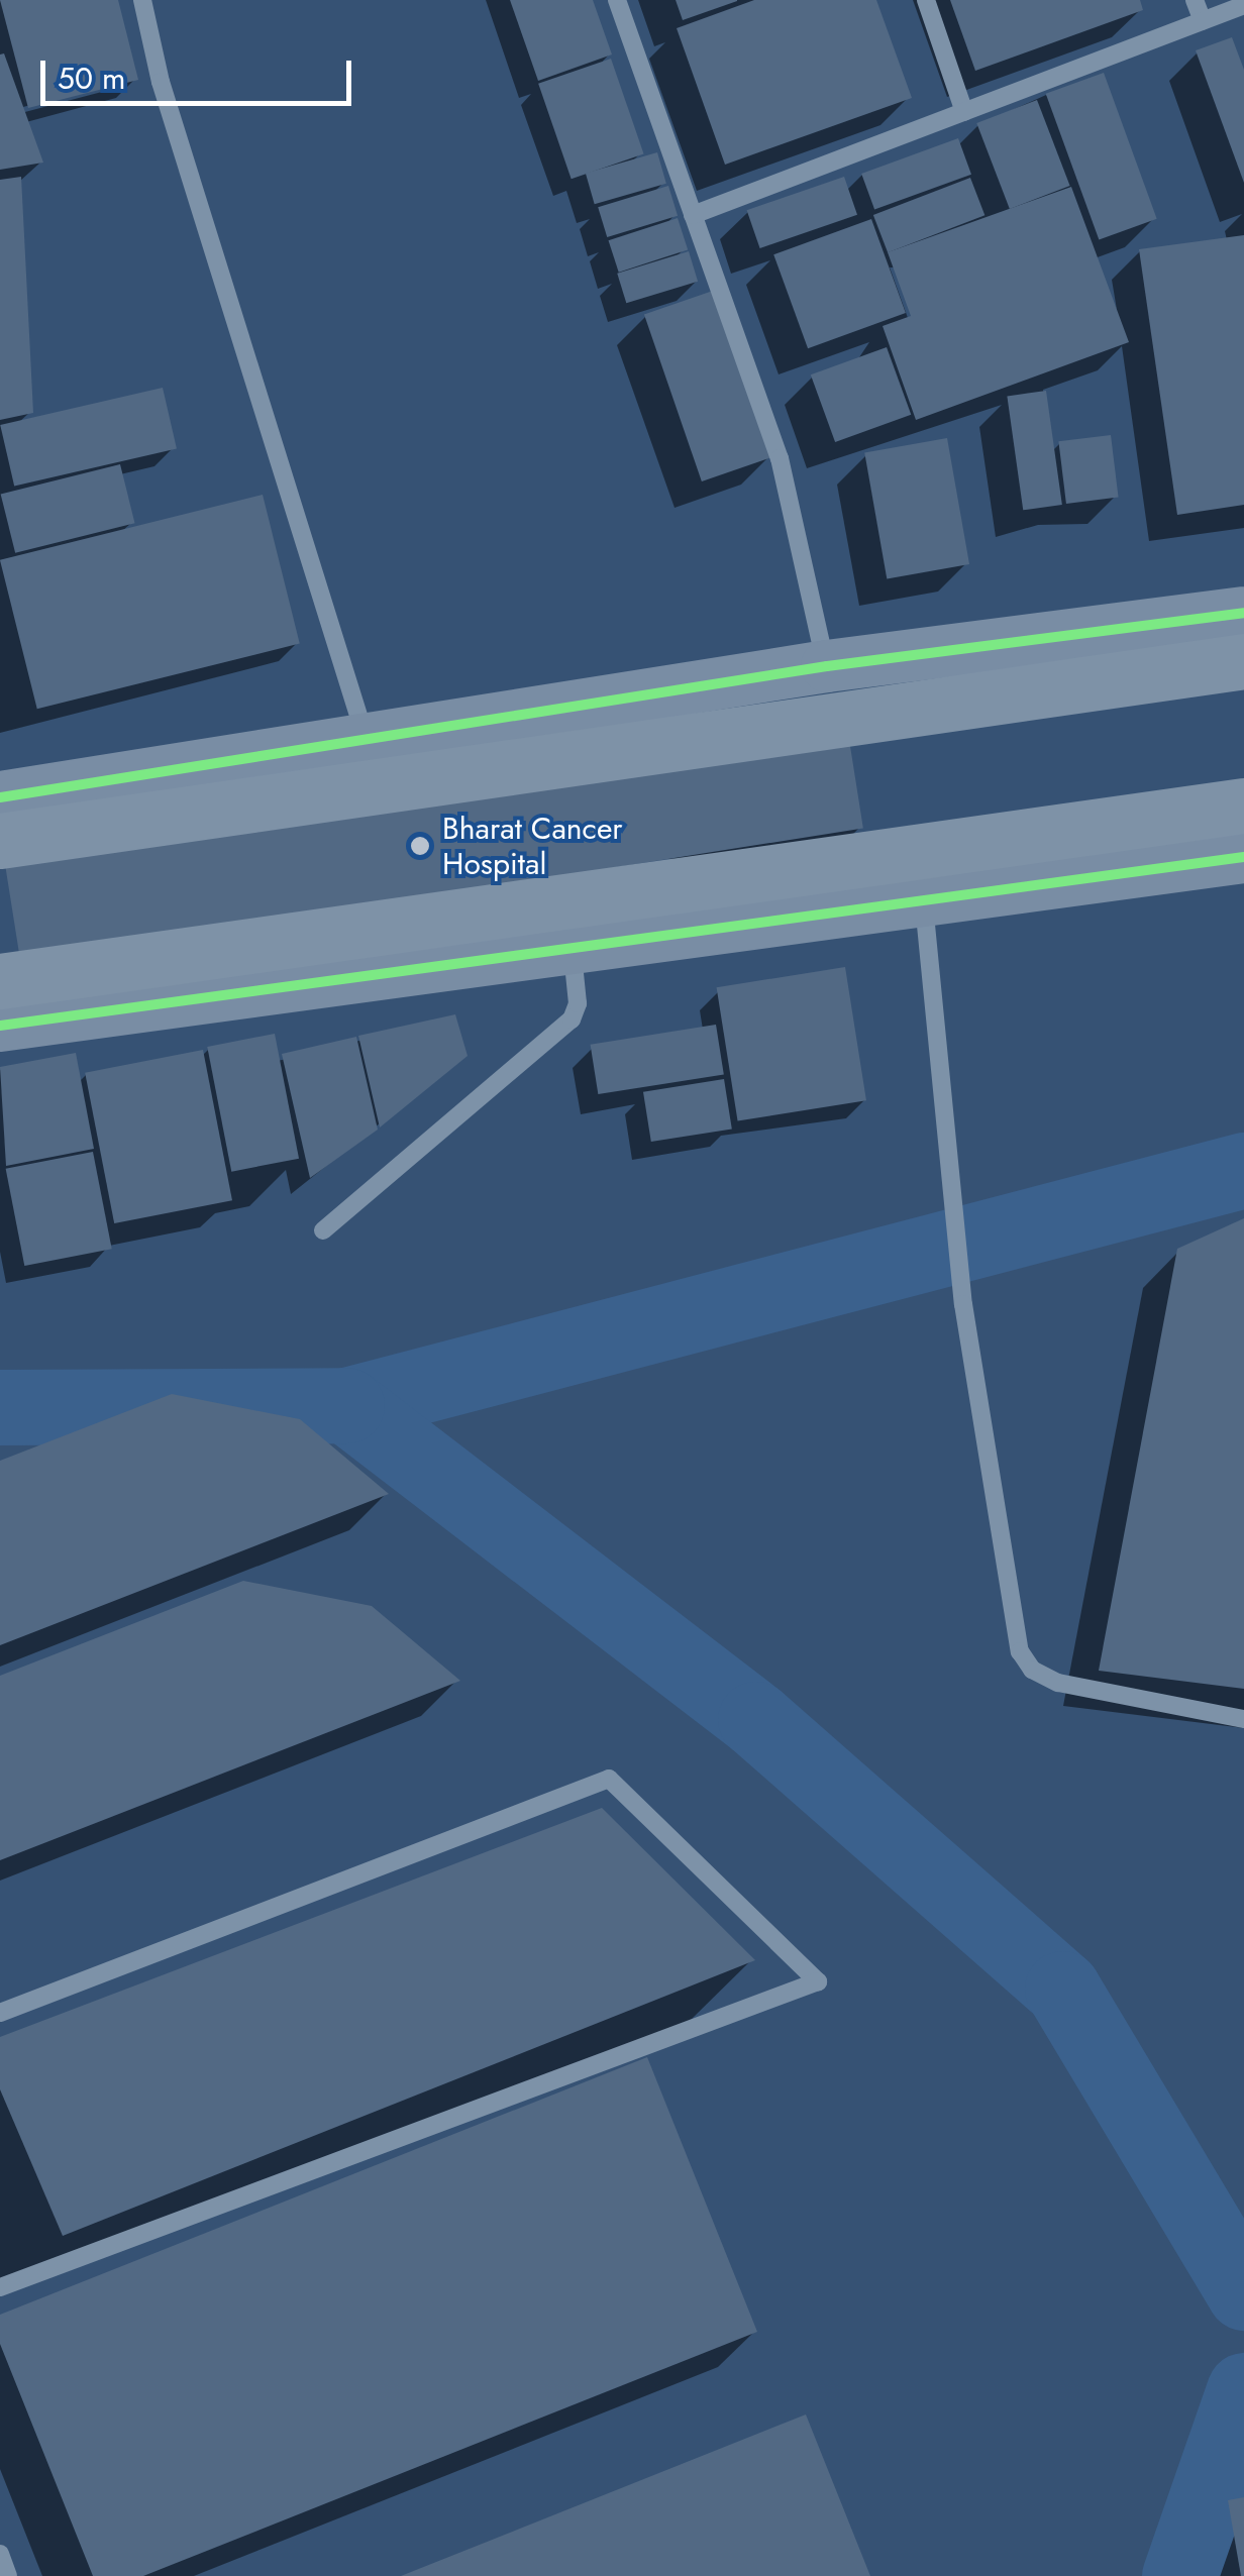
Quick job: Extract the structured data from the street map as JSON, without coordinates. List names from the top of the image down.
{
  "places": ["Bharat Cancer Hospital"],
  "scale_bar": "50 m"
}
